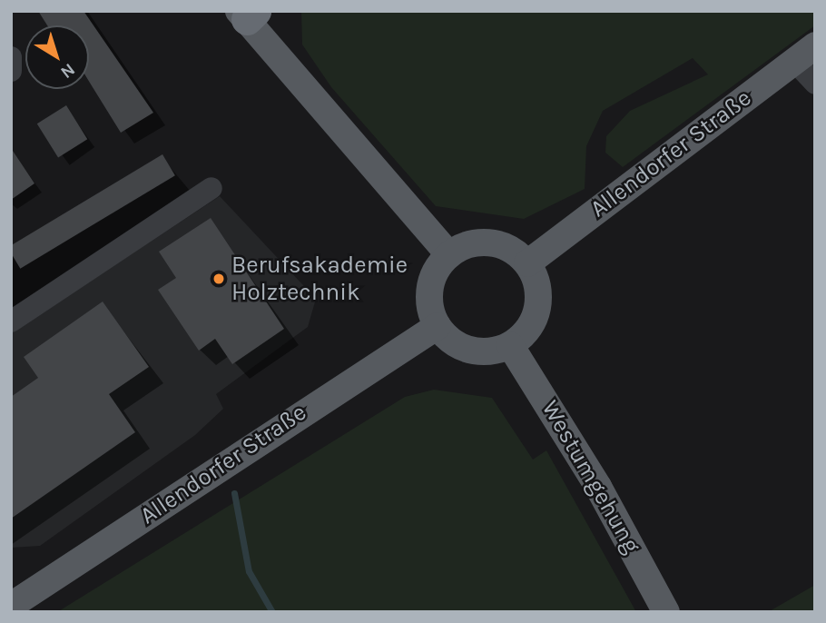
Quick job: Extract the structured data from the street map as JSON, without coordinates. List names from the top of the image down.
{
  "streets": {
    "main road": ["Allendorfer Straße", "Westumgehung"]
  },
  "crossings": [
    ["Allendorfer Straße", "Westumgehung"]
  ],
  "places": ["Berufsakademie Holztechnik"],
  "north": "bottom right"
}
